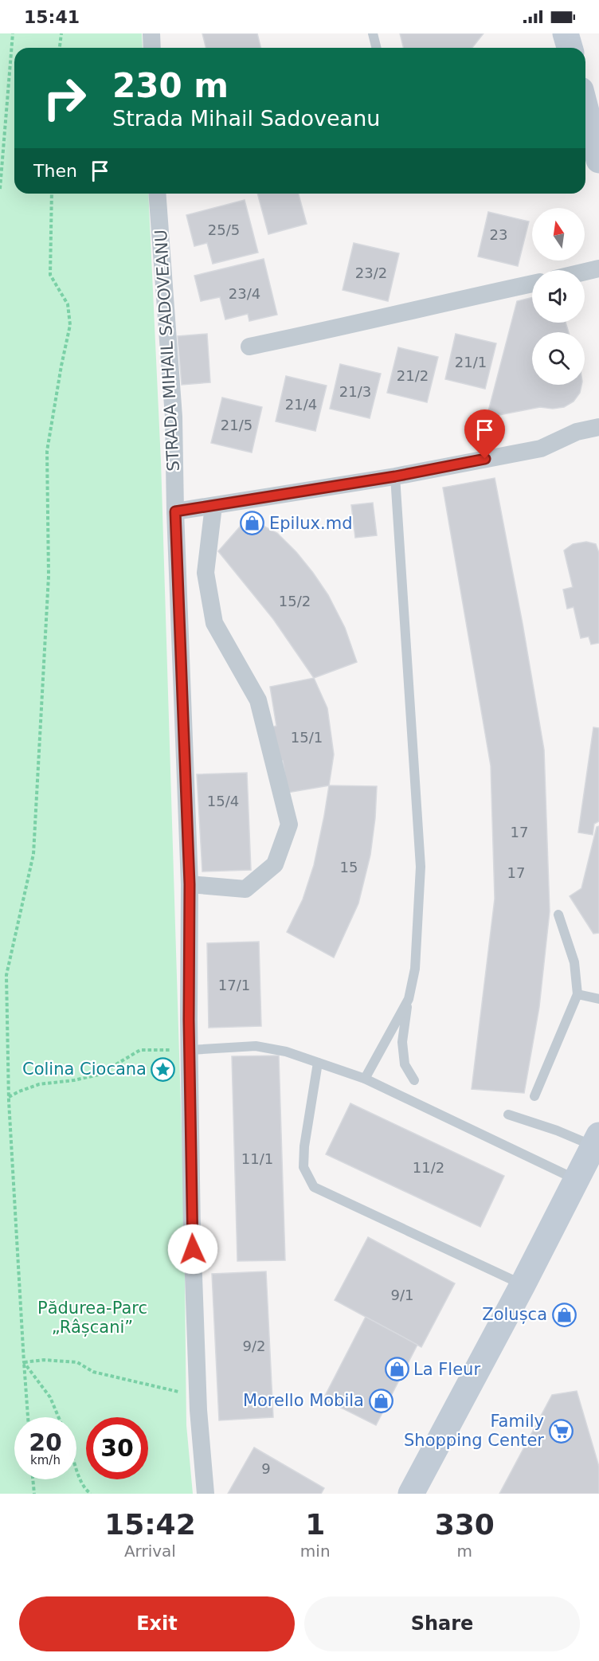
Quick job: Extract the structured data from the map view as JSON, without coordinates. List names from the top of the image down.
{
  "streets": {
    "street": ["STRADA MIHAIL SADOVEANU"]
  },
  "parks": ["Pădurea-Parc „Râșcani”"],
  "places": {
    "shop": [
      "Epilux.md",
      "Zolușca",
      "La Fleur",
      "Morello Mobila"
    ],
    "place": ["Colina Ciocana"],
    "supermarket": ["Family Shopping Center"]
  },
  "house_numbers": [
    "25/5",
    "23",
    "23/2",
    "23/4",
    "21/1",
    "21/2",
    "21/3",
    "21/4",
    "21/5",
    "15/2",
    "15/1",
    "15/4",
    "17",
    "15",
    "17",
    "17/1",
    "11/1",
    "11/2",
    "9/1",
    "9/2",
    "9"
  ],
  "north": "top",
  "page": {
    "status": "15:41",
    "turn": ["230 m", "Strada Mihail Sadoveanu"],
    "then": "Then",
    "speed": "20 km/h",
    "limit": "30",
    "eta": [
      "15:42",
      "Arrival",
      "1",
      "min",
      "330",
      "m"
    ],
    "buttons": ["Exit", "Share"]
  }
}
